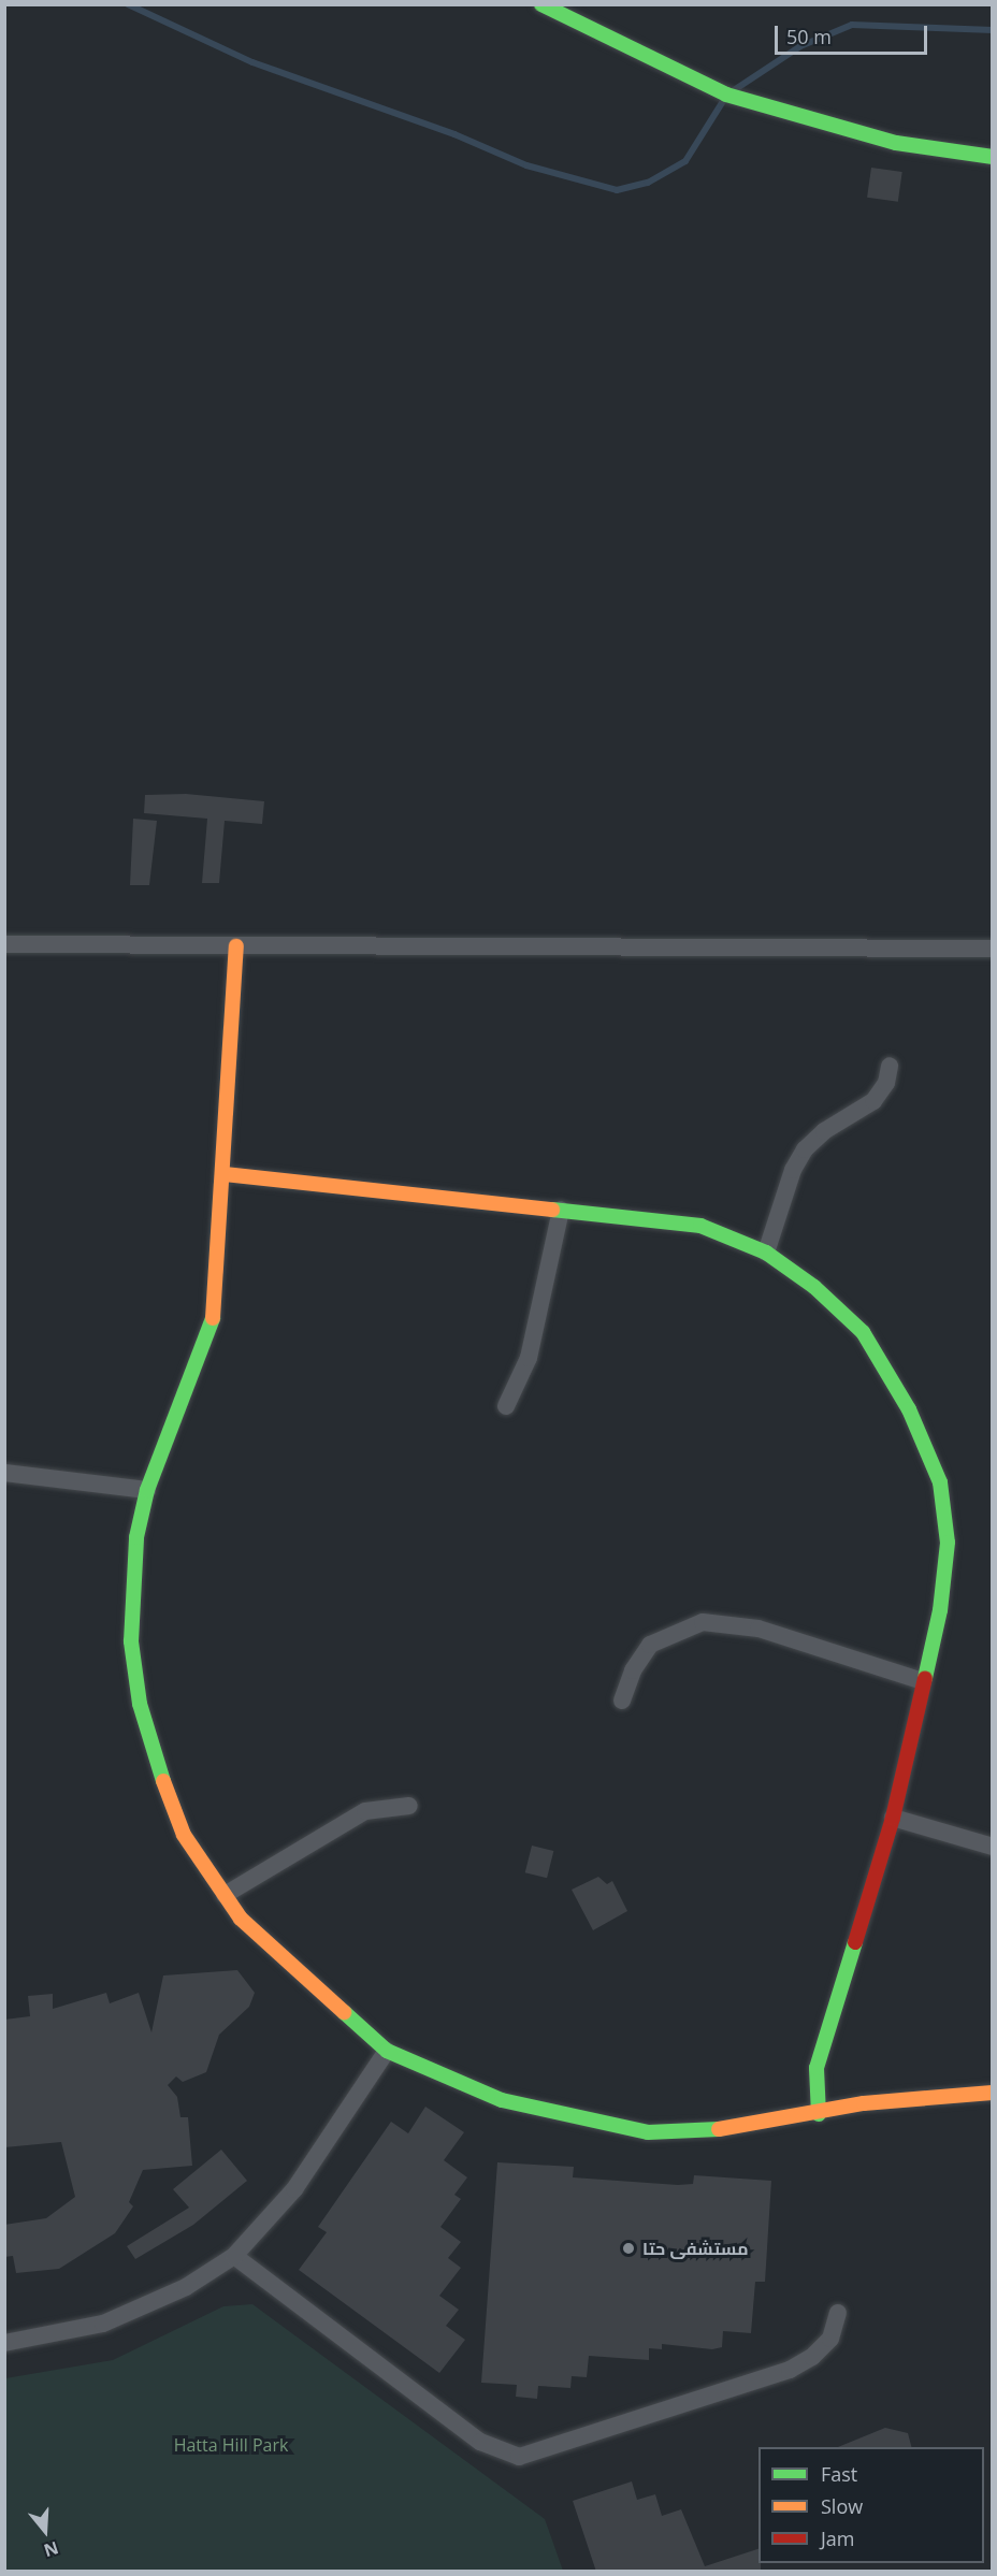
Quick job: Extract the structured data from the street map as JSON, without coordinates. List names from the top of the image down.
{
  "parks": ["Hatta Hill Park"],
  "places": ["مستشفى حتا"],
  "legend": ["Fast", "Slow", "Jam"],
  "scale_bar": "50 m",
  "north": "bottom"
}
